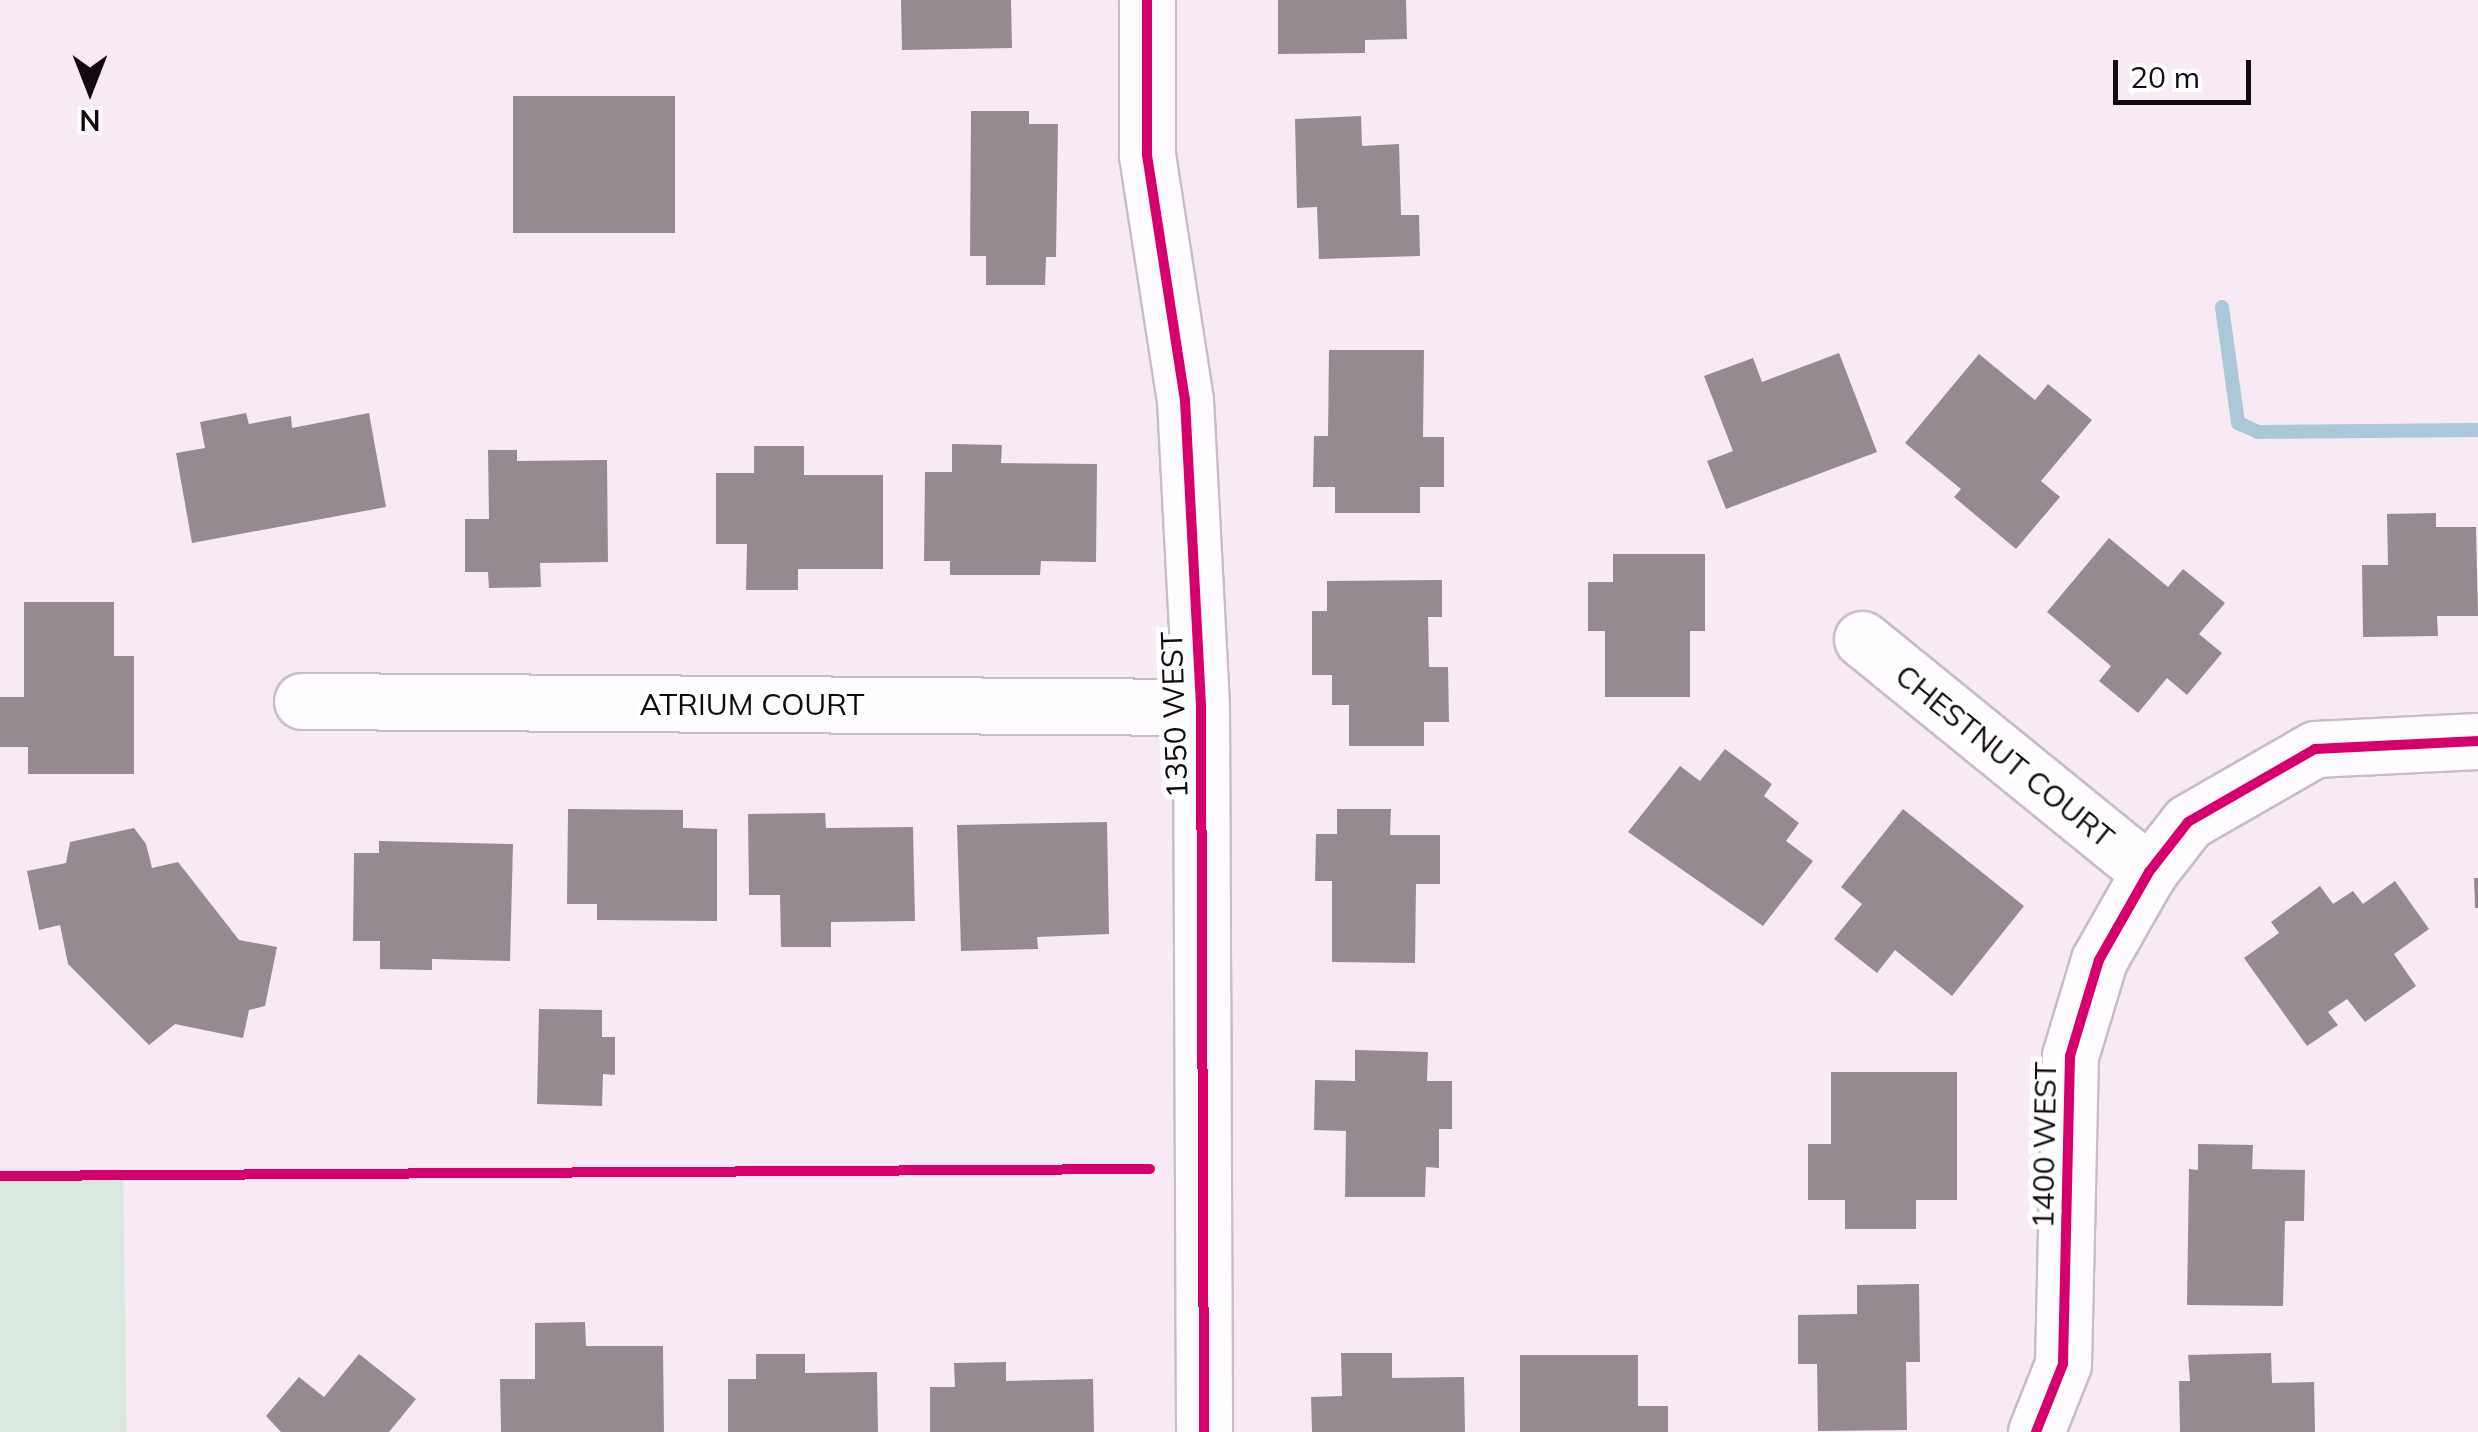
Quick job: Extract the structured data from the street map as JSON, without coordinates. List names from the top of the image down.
{
  "streets": {
    "street": [
      "ATRIUM COURT",
      "1350 WEST",
      "CHESTNUT COURT",
      "1400 WEST"
    ]
  },
  "crossings": [
    ["ATRIUM COURT", "1350 WEST"],
    ["CHESTNUT COURT", "1400 WEST"]
  ],
  "scale_bar": "20 m",
  "north": "bottom"
}
